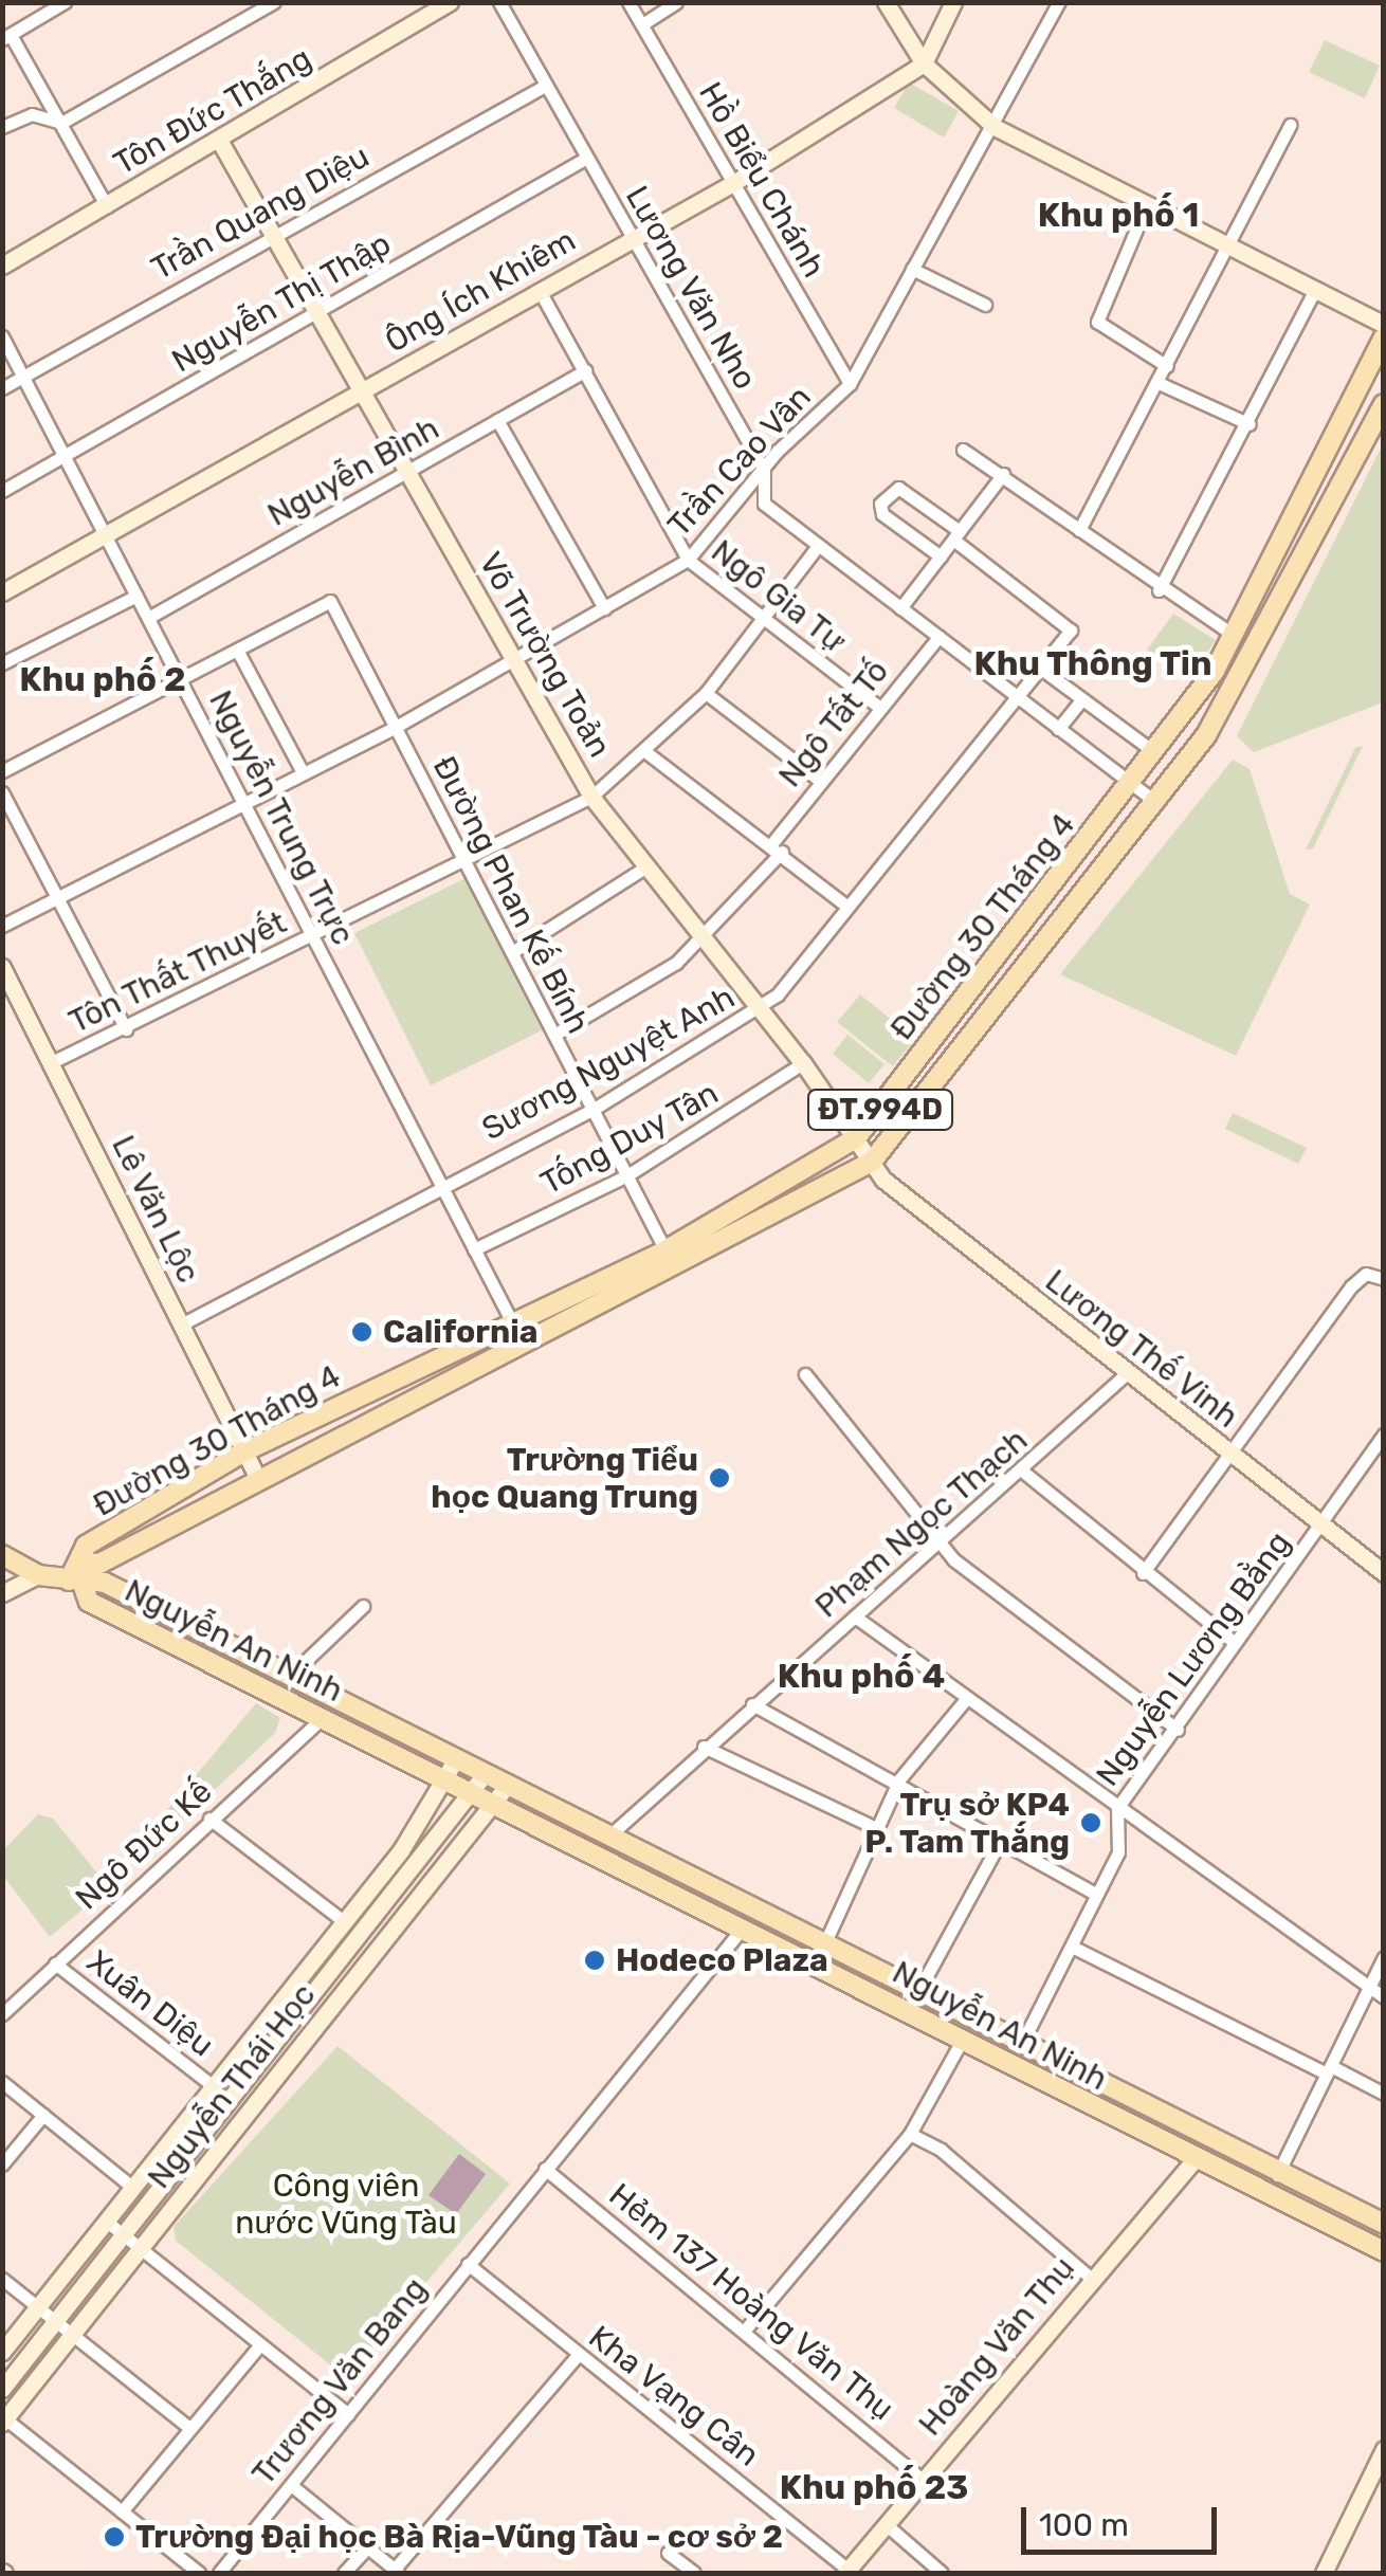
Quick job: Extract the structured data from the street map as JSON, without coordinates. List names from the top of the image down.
{
  "streets": {
    "main road": ["Đường 30 Tháng 4", "ĐT.994D", "Nguyễn An Ninh"],
    "street": [
      "Tôn Đức Thắng",
      "Hồ Biểu Chánh",
      "Trần Quang Diệu",
      "Lương Văn Nho",
      "Ông Ích Khiêm",
      "Nguyễn Thị Thập",
      "Trần Cao Vân",
      "Nguyễn Bình",
      "Ngô Gia Tự",
      "Võ Trường Toản",
      "Ngô Tất Tố",
      "Nguyễn Trung Trực",
      "Đường Phan Kế Bính",
      "Tôn Thất Thuyết",
      "Sương Nguyệt Anh",
      "Tống Duy Tân",
      "Lê Văn Lộc",
      "Lương Thế Vinh",
      "Phạm Ngọc Thạch",
      "Nguyễn Lương Bằng",
      "Ngô Đức Kế",
      "Xuân Diệu",
      "Nguyễn Thái Học",
      "Hẻm 137 Hoàng Văn Thụ",
      "Hoàng Văn Thụ",
      "Trương Văn Bang",
      "Kha Vạng Cân"
    ]
  },
  "crossings": [
    ["Tôn Đức Thắng", "Võ Trường Toản"],
    ["Hồ Biểu Chánh", "Ông Ích Khiêm"],
    ["Hồ Biểu Chánh", "Trần Cao Vân"],
    ["Trần Quang Diệu", "Lương Văn Nho"],
    ["Trần Quang Diệu", "Võ Trường Toản"],
    ["Trần Quang Diệu", "Nguyễn Trung Trực"],
    ["Lương Văn Nho", "Ông Ích Khiêm"],
    ["Lương Văn Nho", "Nguyễn Thị Thập"],
    ["Lương Văn Nho", "Trần Cao Vân"],
    ["Lương Văn Nho", "Ngô Tất Tố"],
    ["Lương Văn Nho", "Đường 30 Tháng 4"],
    ["Lương Văn Nho", "Tôn Thất Thuyết"],
    ["Lương Văn Nho", "Sương Nguyệt Anh"],
    ["Ông Ích Khiêm", "Ngô Gia Tự"],
    ["Ông Ích Khiêm", "Võ Trường Toản"],
    ["Ông Ích Khiêm", "Nguyễn Trung Trực"],
    ["Nguyễn Thị Thập", "Võ Trường Toản"],
    ["Nguyễn Thị Thập", "Nguyễn Trung Trực"],
    ["Trần Cao Vân", "Ngô Gia Tự"],
    ["Trần Cao Vân", "Võ Trường Toản"],
    ["Trần Cao Vân", "Nguyễn Trung Trực"],
    ["Trần Cao Vân", "Đường Phan Kế Bính"],
    ["Nguyễn Bình", "Ngô Gia Tự"],
    ["Nguyễn Bình", "Võ Trường Toản"],
    ["Nguyễn Bình", "Nguyễn Trung Trực"],
    ["Ngô Gia Tự", "Ngô Tất Tố"],
    ["Ngô Gia Tự", "Tôn Thất Thuyết"],
    ["Võ Trường Toản", "Ngô Tất Tố"],
    ["Võ Trường Toản", "Đường 30 Tháng 4"],
    ["Võ Trường Toản", "Tôn Thất Thuyết"],
    ["Võ Trường Toản", "Sương Nguyệt Anh"],
    ["Võ Trường Toản", "Tống Duy Tân"],
    ["Võ Trường Toản", "Lương Thế Vinh"],
    ["Ngô Tất Tố", "Đường Phan Kế Bính"],
    ["Nguyễn Trung Trực", "Đường 30 Tháng 4"],
    ["Nguyễn Trung Trực", "Tôn Thất Thuyết"],
    ["Nguyễn Trung Trực", "Sương Nguyệt Anh"],
    ["Nguyễn Trung Trực", "Tống Duy Tân"],
    ["Đường Phan Kế Bính", "Đường 30 Tháng 4"],
    ["Đường Phan Kế Bính", "Tôn Thất Thuyết"],
    ["Đường Phan Kế Bính", "Sương Nguyệt Anh"],
    ["Đường Phan Kế Bính", "Tống Duy Tân"],
    ["Đường 30 Tháng 4", "Lê Văn Lộc"],
    ["Đường 30 Tháng 4", "Lương Thế Vinh"],
    ["Tôn Thất Thuyết", "Lê Văn Lộc"],
    ["Sương Nguyệt Anh", "Lê Văn Lộc"],
    ["Lương Thế Vinh", "Phạm Ngọc Thạch"],
    ["Lương Thế Vinh", "Nguyễn Lương Bằng"],
    ["Phạm Ngọc Thạch", "Nguyễn An Ninh"],
    ["Nguyễn An Ninh", "Nguyễn Lương Bằng"],
    ["Nguyễn An Ninh", "Ngô Đức Kế"],
    ["Nguyễn An Ninh", "Nguyễn Thái Học"],
    ["Nguyễn An Ninh", "Hoàng Văn Thụ"],
    ["Nguyễn An Ninh", "Trương Văn Bang"],
    ["Ngô Đức Kế", "Xuân Diệu"],
    ["Xuân Diệu", "Nguyễn Thái Học"],
    ["Hẻm 137 Hoàng Văn Thụ", "Hoàng Văn Thụ"],
    ["Hẻm 137 Hoàng Văn Thụ", "Trương Văn Bang"],
    ["Hoàng Văn Thụ", "Kha Vạng Cân"],
    ["Trương Văn Bang", "Kha Vạng Cân"]
  ],
  "districts": [
    "Khu phố 1",
    "Khu Thông Tin",
    "Khu phố 2",
    "Khu phố 4",
    "Khu phố 23"
  ],
  "parks": ["Công viên nước Vũng Tàu"],
  "places": [
    "California",
    "Trường Tiểu học Quang Trung",
    "Trụ sở KP4 P. Tam Thắng",
    "Hodeco Plaza",
    "Trường Đại học Bà Rịa-Vũng Tàu - cơ sở 2"
  ],
  "scale_bar": "100 m"
}
